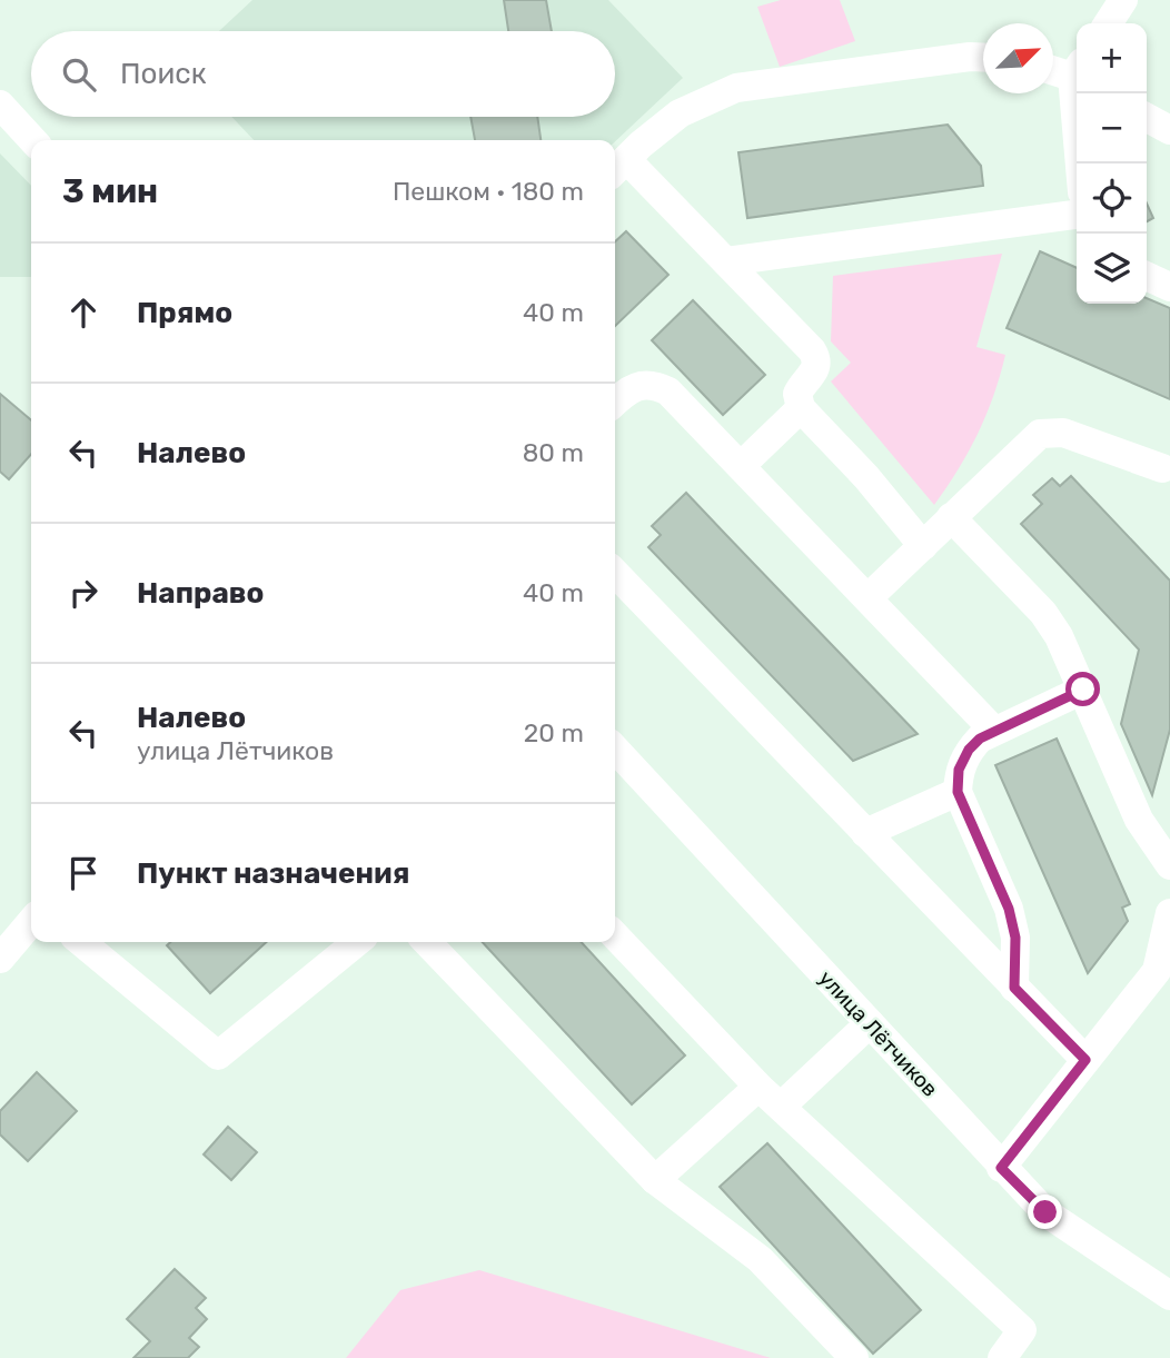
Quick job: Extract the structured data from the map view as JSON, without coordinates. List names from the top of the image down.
{
  "streets": {
    "street": ["улица Лётчиков"]
  },
  "north": "top right",
  "page": {
    "map_buttons": ["+", "−"],
    "search": "Поиск",
    "heading": ["3 мин", "Пешком · 180 m"],
    "list": [
      ["Прямо", "40 m"],
      ["Налево", "80 m"],
      ["Направо", "40 m"],
      ["Налево", "улица Лётчиков", "20 m"],
      "Пункт назначения"
    ]
  }
}
